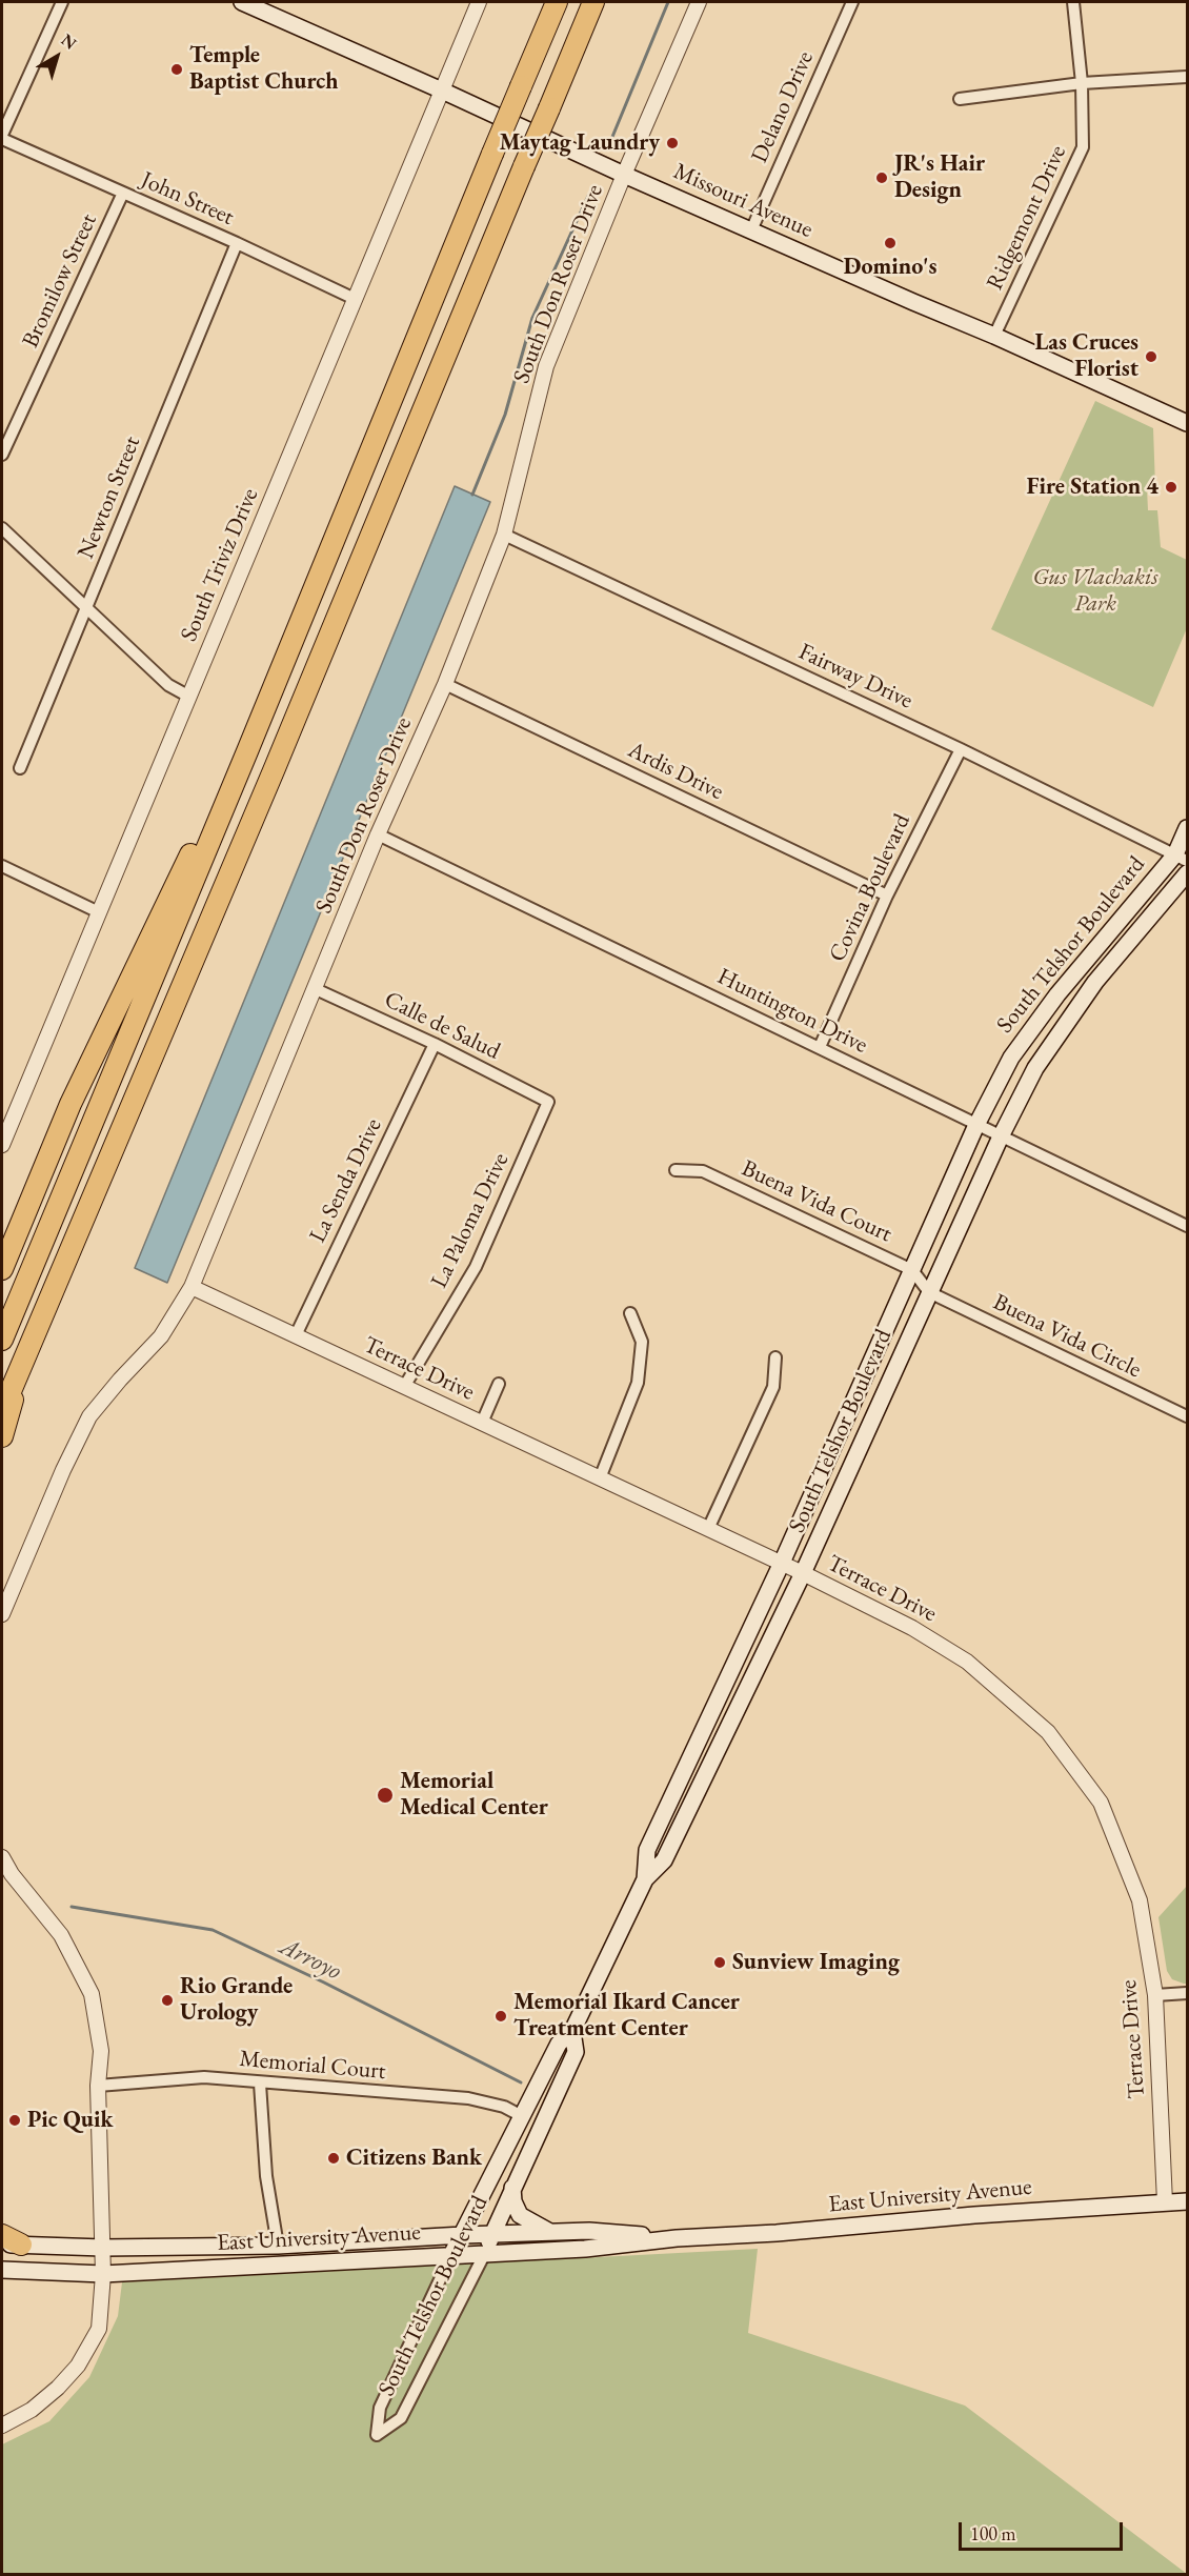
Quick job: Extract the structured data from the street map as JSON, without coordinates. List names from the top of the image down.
{
  "streets": {
    "main road": ["Missouri Avenue", "South Telshor Boulevard", "East University Avenue"],
    "street": [
      "Delano Drive",
      "John Street",
      "Ridgemont Drive",
      "Bromilow Street",
      "South Don Roser Drive",
      "Newton Street",
      "South Triviz Drive",
      "Fairway Drive",
      "Ardis Drive",
      "Covina Boulevard",
      "Huntington Drive",
      "Calle de Salud",
      "La Senda Drive",
      "Buena Vida Court",
      "La Paloma Drive",
      "Buena Vida Circle",
      "Terrace Drive",
      "Memorial Court"
    ]
  },
  "crossings": [
    ["Delano Drive", "Missouri Avenue"],
    ["John Street", "Bromilow Street"],
    ["John Street", "Newton Street"],
    ["John Street", "South Triviz Drive"],
    ["Missouri Avenue", "Ridgemont Drive"],
    ["Missouri Avenue", "South Don Roser Drive"],
    ["Missouri Avenue", "South Triviz Drive"],
    ["South Don Roser Drive", "Fairway Drive"],
    ["South Don Roser Drive", "Ardis Drive"],
    ["South Don Roser Drive", "Huntington Drive"],
    ["South Don Roser Drive", "Calle de Salud"],
    ["South Don Roser Drive", "Terrace Drive"],
    ["Fairway Drive", "Covina Boulevard"],
    ["Fairway Drive", "South Telshor Boulevard"],
    ["Ardis Drive", "Covina Boulevard"],
    ["Covina Boulevard", "Huntington Drive"],
    ["South Telshor Boulevard", "Huntington Drive"],
    ["South Telshor Boulevard", "Buena Vida Court"],
    ["South Telshor Boulevard", "Buena Vida Circle"],
    ["South Telshor Boulevard", "Terrace Drive"],
    ["South Telshor Boulevard", "Memorial Court"],
    ["South Telshor Boulevard", "East University Avenue"],
    ["Calle de Salud", "La Senda Drive"],
    ["Calle de Salud", "La Paloma Drive"],
    ["La Senda Drive", "Terrace Drive"],
    ["Buena Vida Court", "Buena Vida Circle"],
    ["La Paloma Drive", "Terrace Drive"],
    ["Terrace Drive", "East University Avenue"]
  ],
  "water": ["Arroyo"],
  "parks": ["Gus Vlachakis Park"],
  "places": [
    "Temple Baptist Church",
    "Maytag Laundry",
    "JR's Hair Design",
    "Domino's",
    "Las Cruces Florist",
    "Fire Station 4",
    "Memorial Medical Center",
    "Sunview Imaging",
    "Rio Grande Urology",
    "Memorial Ikard Cancer Treatment Center",
    "Pic Quik",
    "Citizens Bank"
  ],
  "scale_bar": "100 m",
  "north": "top right"
}
